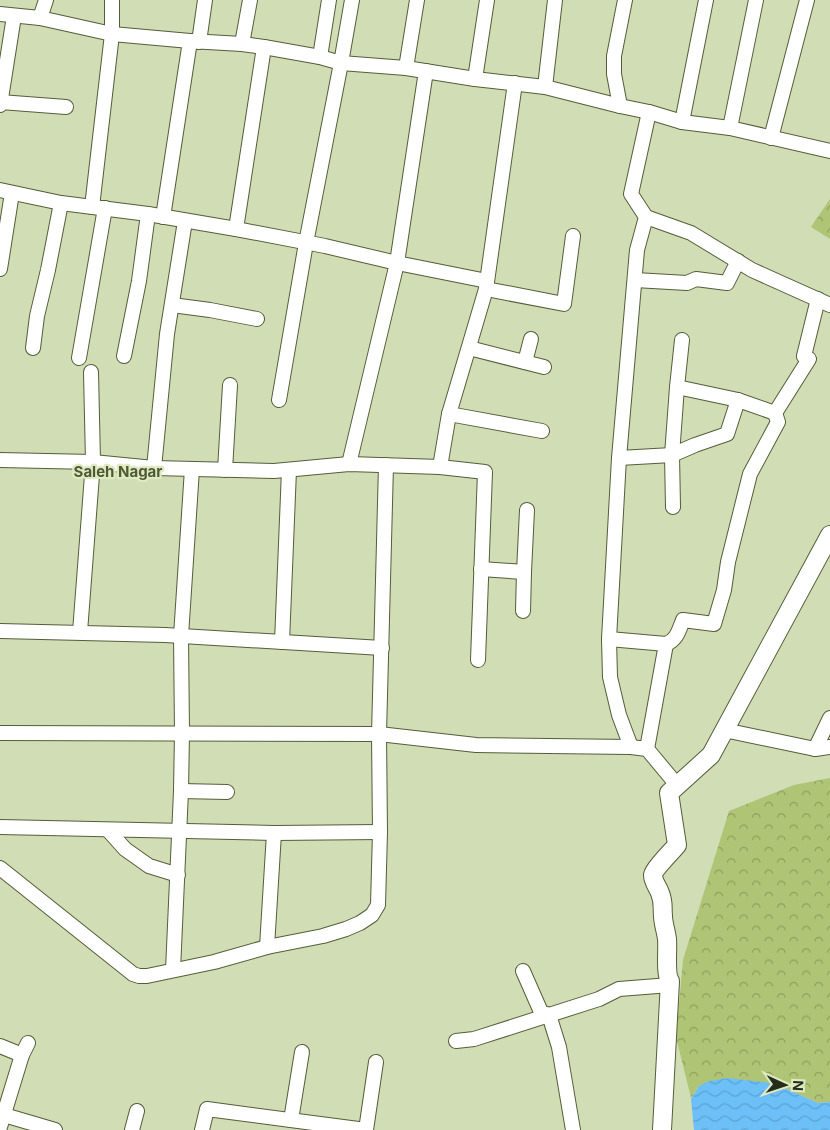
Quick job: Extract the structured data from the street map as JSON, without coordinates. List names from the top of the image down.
{
  "districts": ["Saleh Nagar"],
  "north": "right"
}
